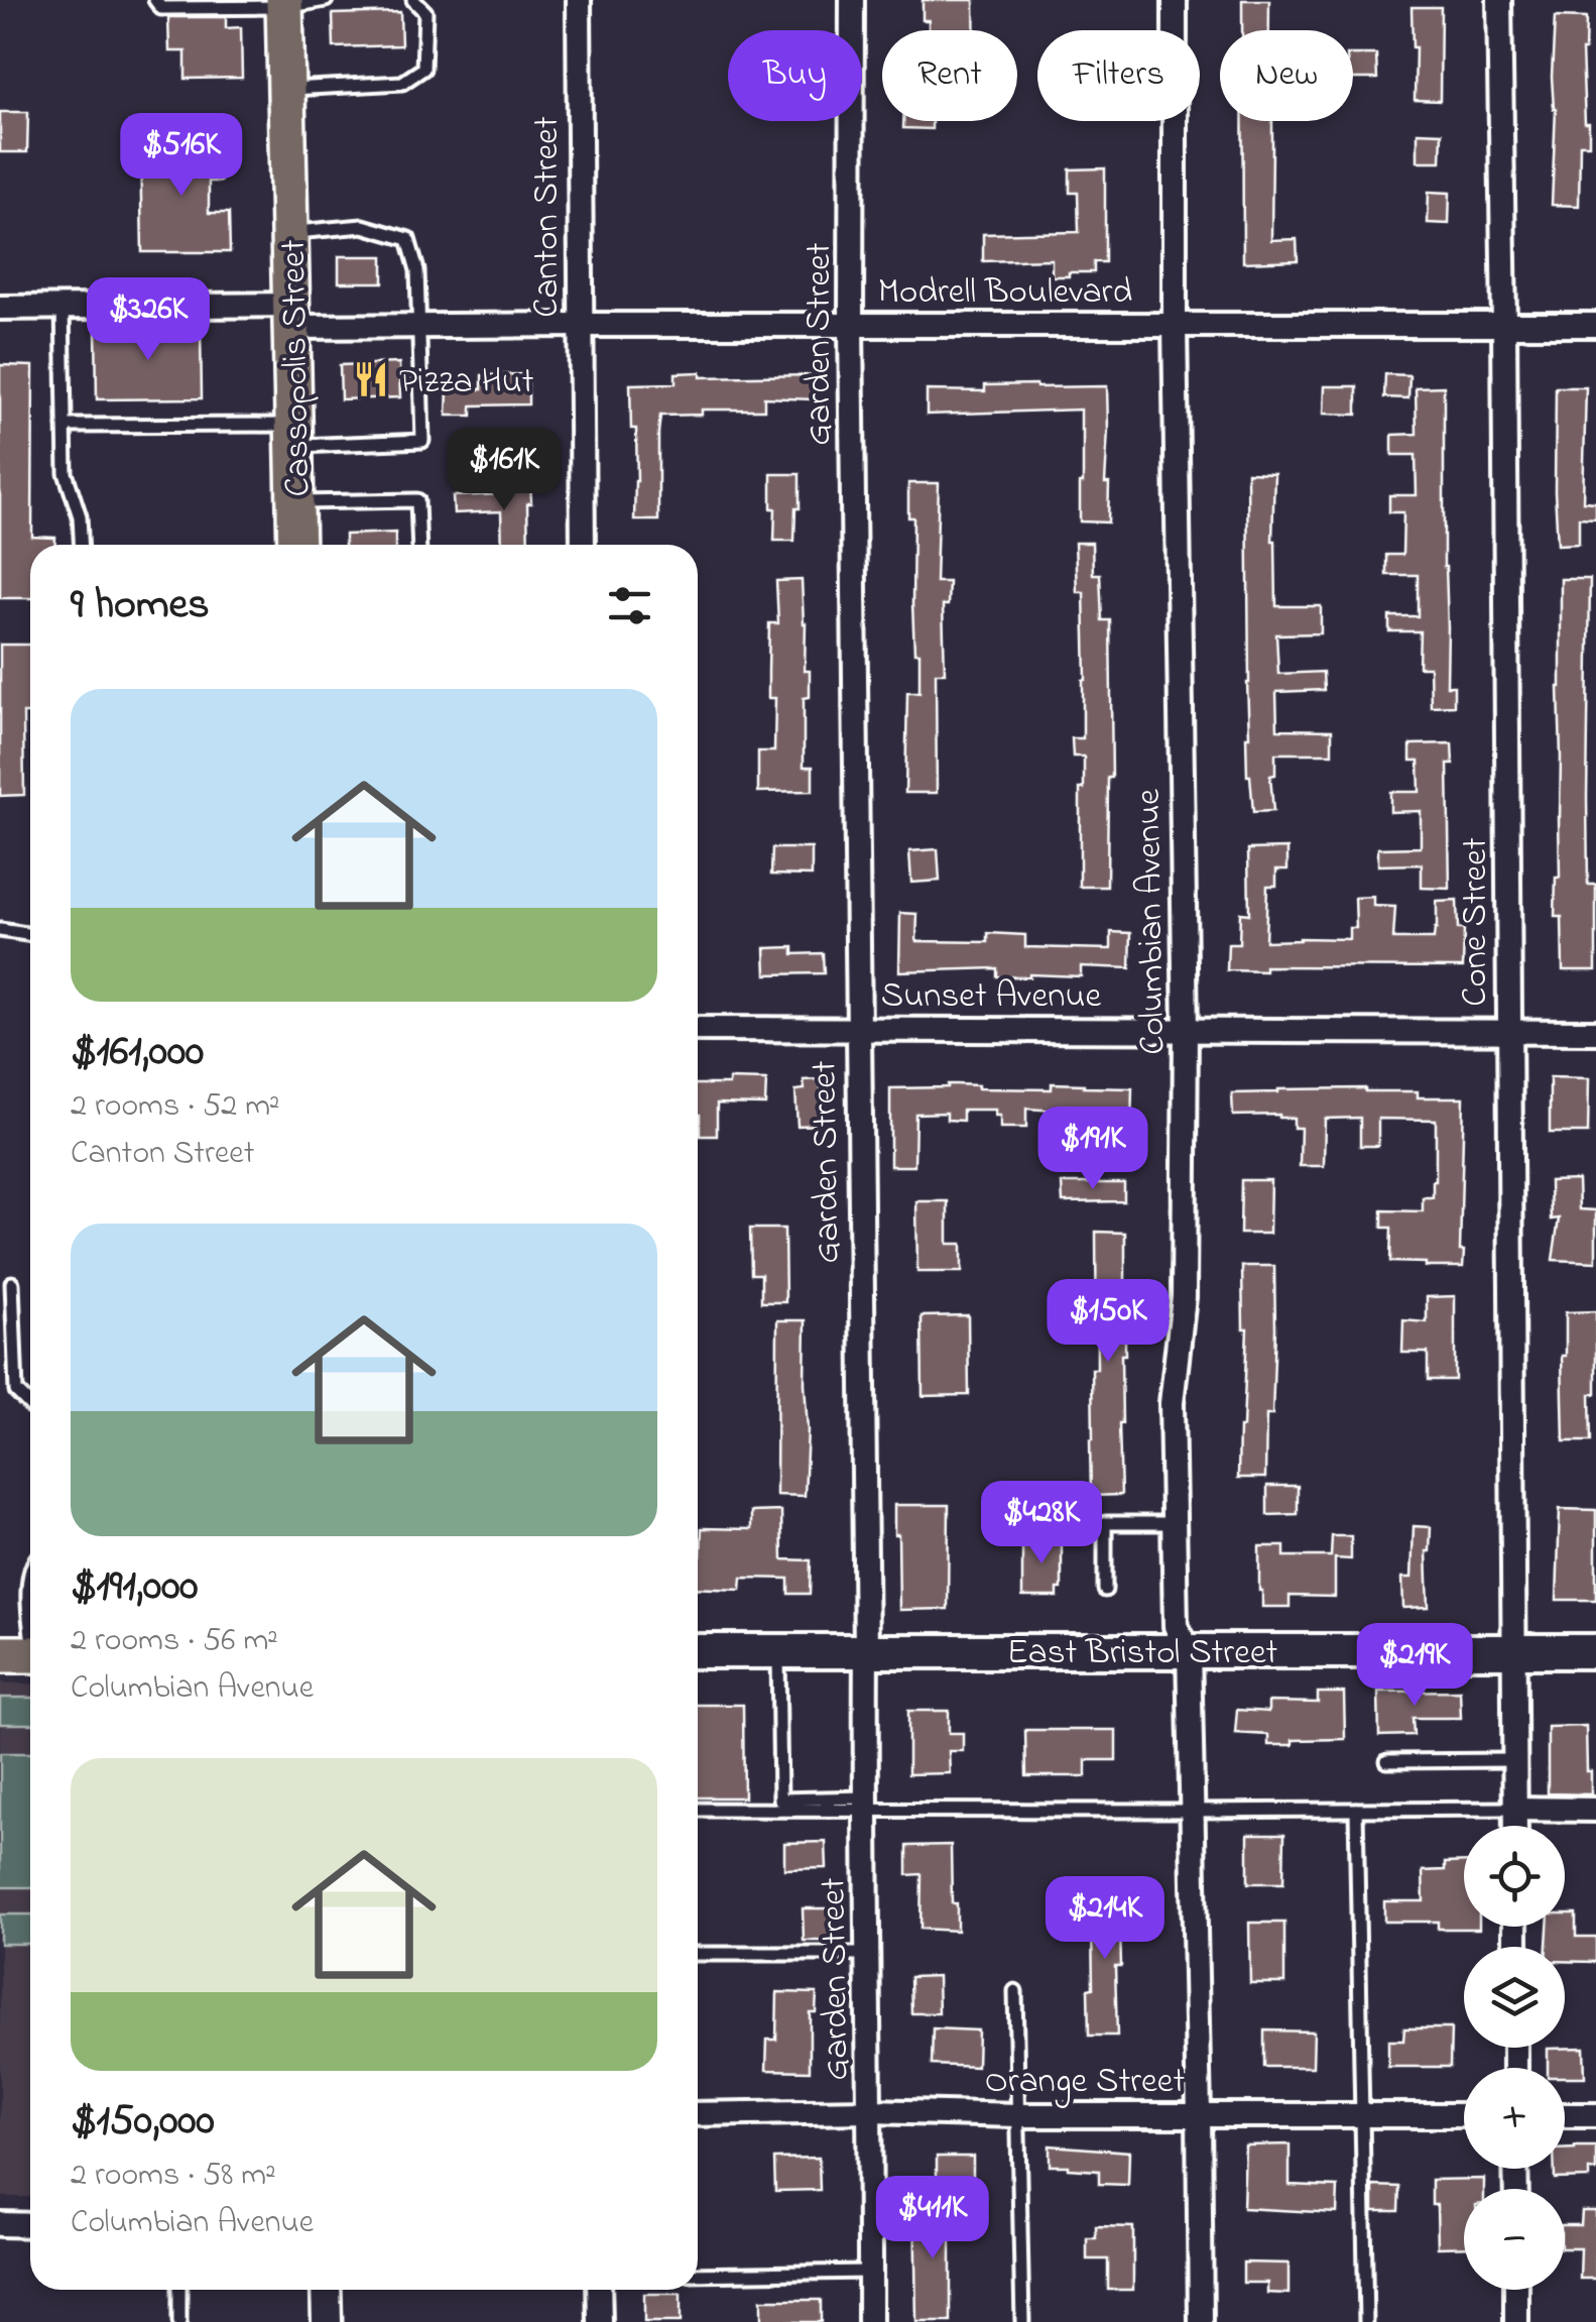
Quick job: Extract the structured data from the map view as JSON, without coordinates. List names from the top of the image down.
{
  "streets": {
    "main road": ["Cassopolis Street", "East Bristol Street"],
    "street": [
      "Canton Street",
      "Modrell Boulevard",
      "Garden Street",
      "Columbian Avenue",
      "Cone Street",
      "Sunset Avenue",
      "Orange Street"
    ]
  },
  "crossings": [
    ["Canton Street", "Modrell Boulevard"],
    ["Modrell Boulevard", "Garden Street"],
    ["Modrell Boulevard", "Cassopolis Street"],
    ["Modrell Boulevard", "Columbian Avenue"],
    ["Modrell Boulevard", "Cone Street"],
    ["Garden Street", "Sunset Avenue"],
    ["Garden Street", "East Bristol Street"],
    ["Garden Street", "Orange Street"],
    ["Columbian Avenue", "Sunset Avenue"],
    ["Columbian Avenue", "East Bristol Street"],
    ["Columbian Avenue", "Orange Street"],
    ["Cone Street", "Sunset Avenue"],
    ["Cone Street", "East Bristol Street"]
  ],
  "places": {
    "restaurant": ["Pizza Hut"]
  },
  "page": {
    "chip": [
      "Buy",
      "Rent",
      "Filters",
      "New"
    ],
    "price": [
      "$516K",
      "$326K",
      "$161K",
      "$191K",
      "$150K",
      "$428K",
      "$219K",
      "$214K",
      "$411K"
    ],
    "heading": "9 homes",
    "list": [
      {
        "name": "$161,000",
        "note": "2 rooms · 52 m² · Canton Street"
      },
      {
        "name": "$191,000",
        "note": "2 rooms · 56 m² · Columbian Avenue"
      },
      {
        "name": "$150,000",
        "note": "2 rooms · 58 m² · Columbian Avenue"
      }
    ],
    "map_buttons": ["+", "−"]
  }
}
